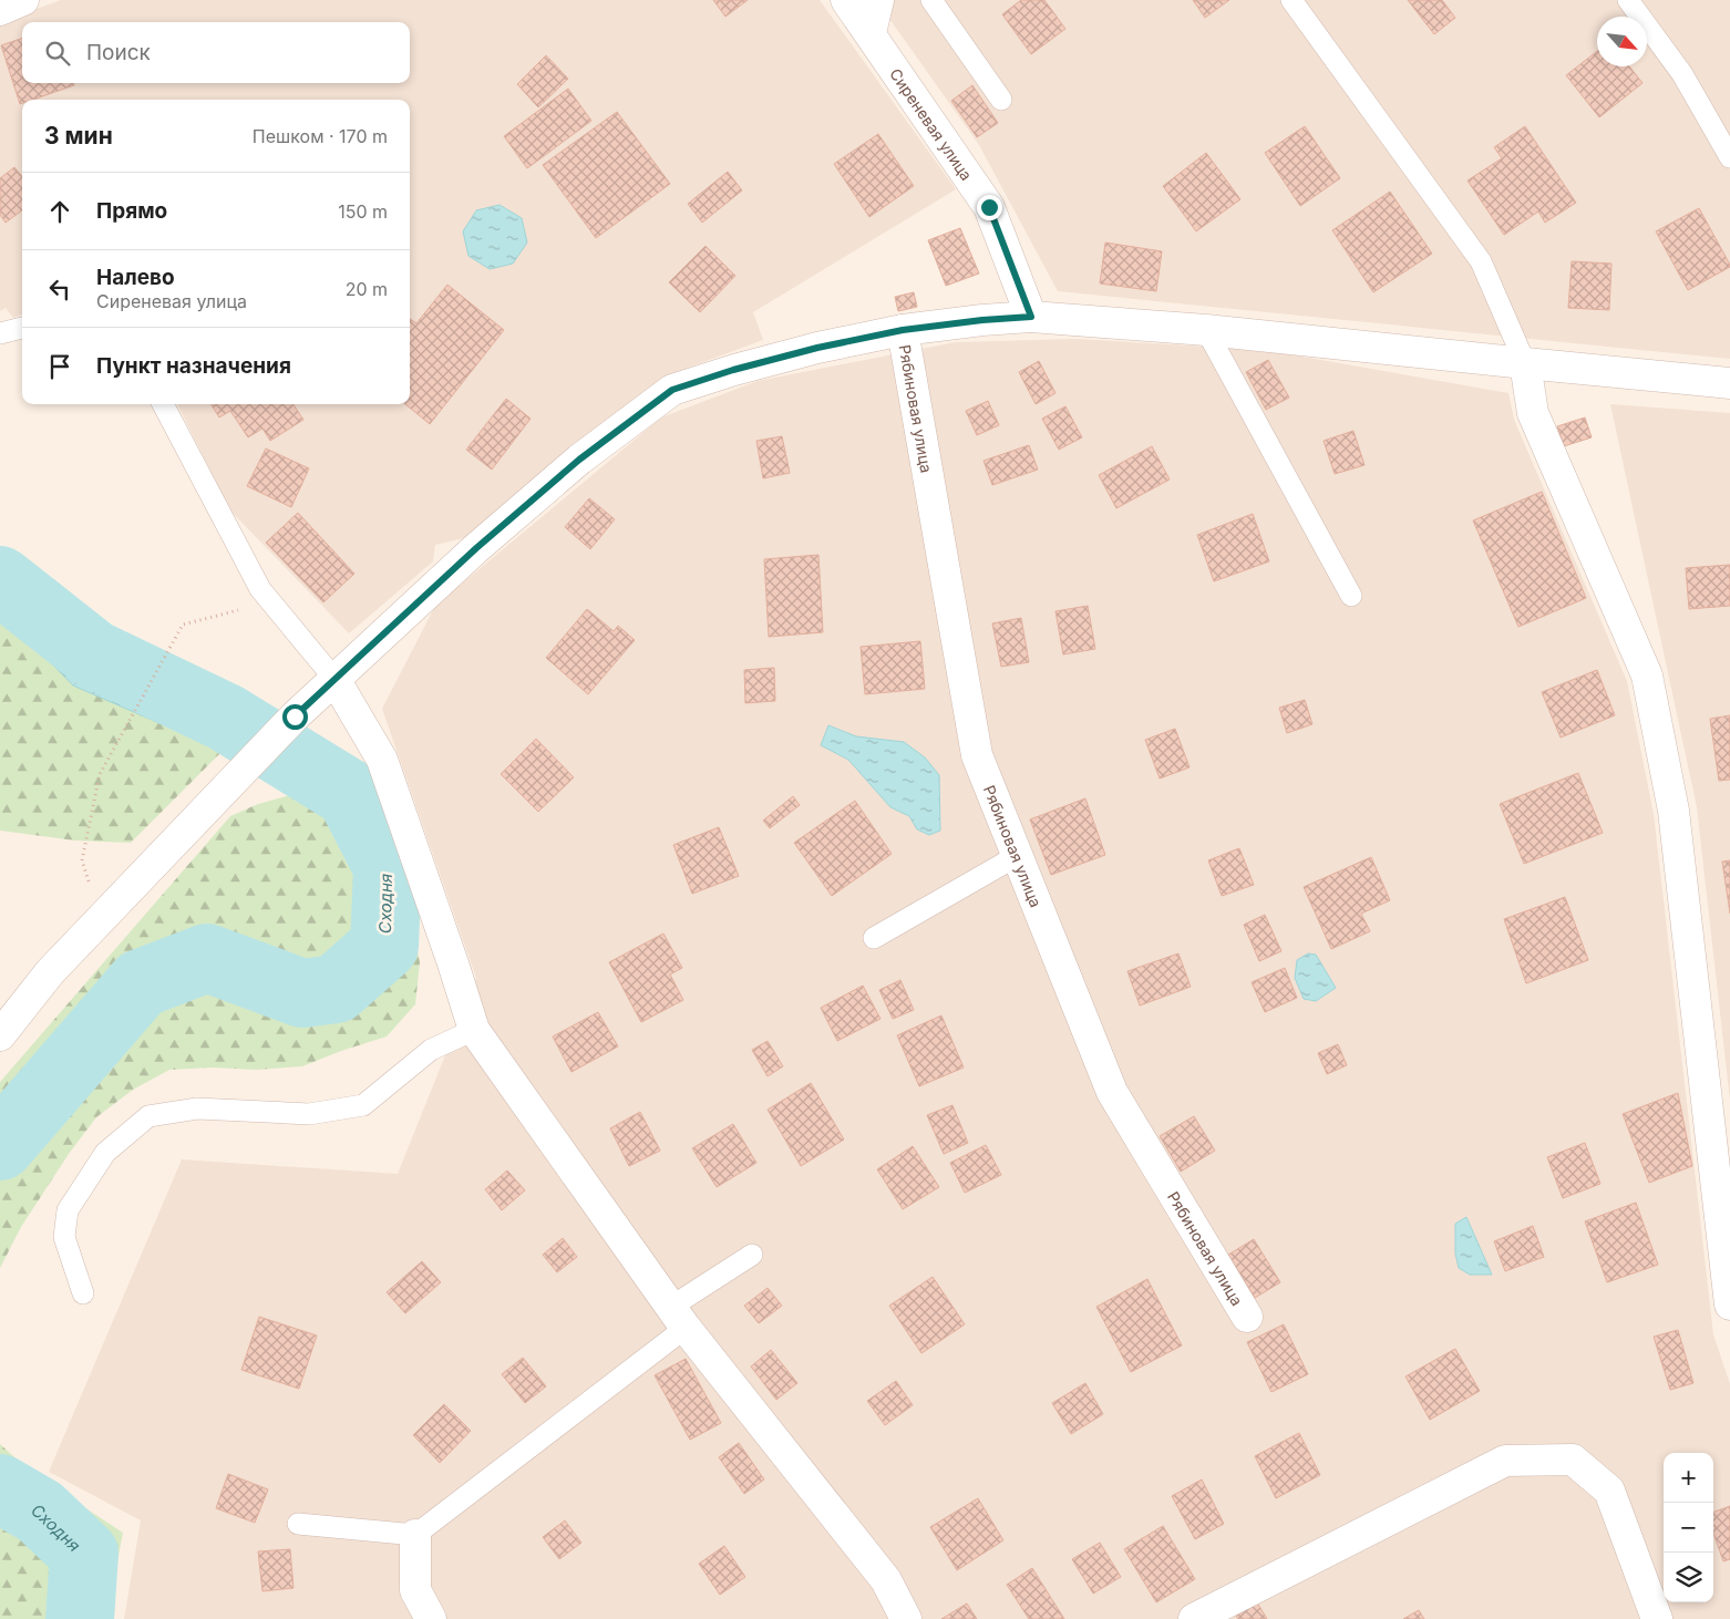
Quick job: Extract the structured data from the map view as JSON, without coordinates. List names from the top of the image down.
{
  "streets": {
    "street": ["Сиреневая улица", "Рябиновая улица"]
  },
  "water": ["Сходня"],
  "north": "bottom right",
  "page": {
    "search": "Поиск",
    "heading": ["3 мин", "Пешком · 170 m"],
    "list": [
      ["Прямо", "150 m"],
      ["Налево", "Сиреневая улица", "20 m"],
      "Пункт назначения"
    ],
    "map_buttons": ["+", "−"]
  }
}
